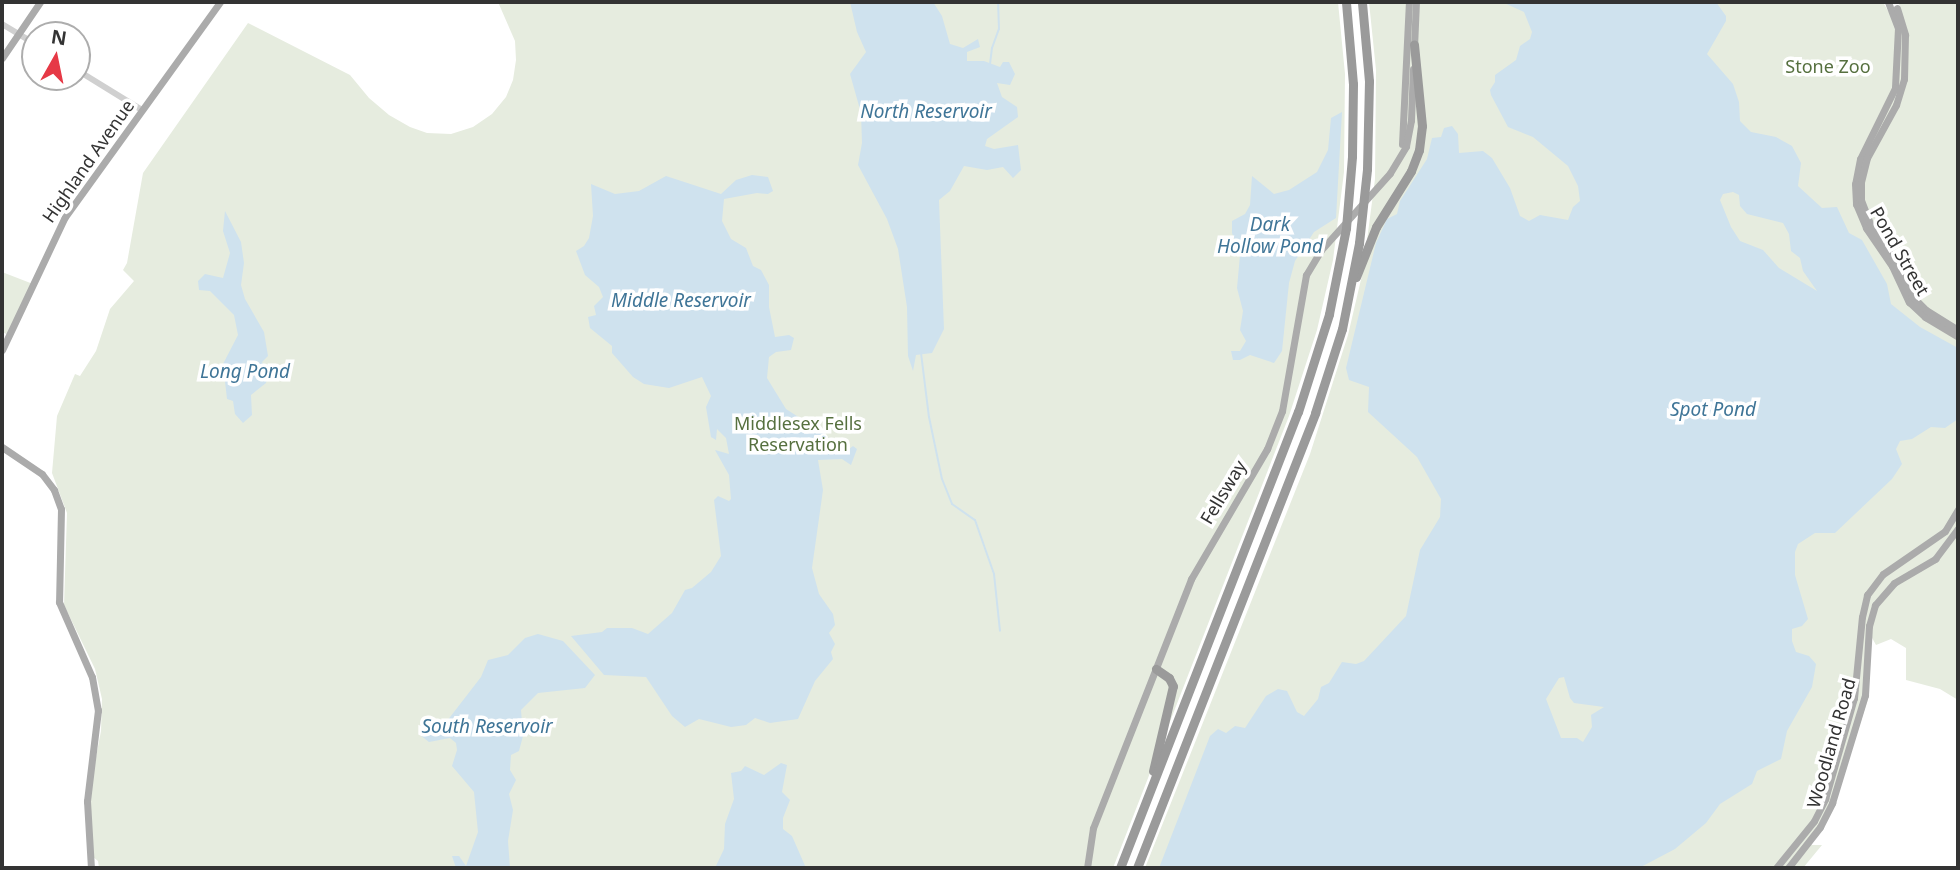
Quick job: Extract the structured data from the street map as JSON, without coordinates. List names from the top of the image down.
{
  "streets": {
    "main road": [
      "Highland Avenue",
      "Pond Street",
      "Fellsway",
      "Woodland Road"
    ]
  },
  "water": [
    "North Reservoir",
    "Dark Hollow Pond",
    "Middle Reservoir",
    "Long Pond",
    "Spot Pond",
    "South Reservoir"
  ],
  "parks": ["Stone Zoo", "Middlesex Fells Reservation"],
  "north": "top"
}
